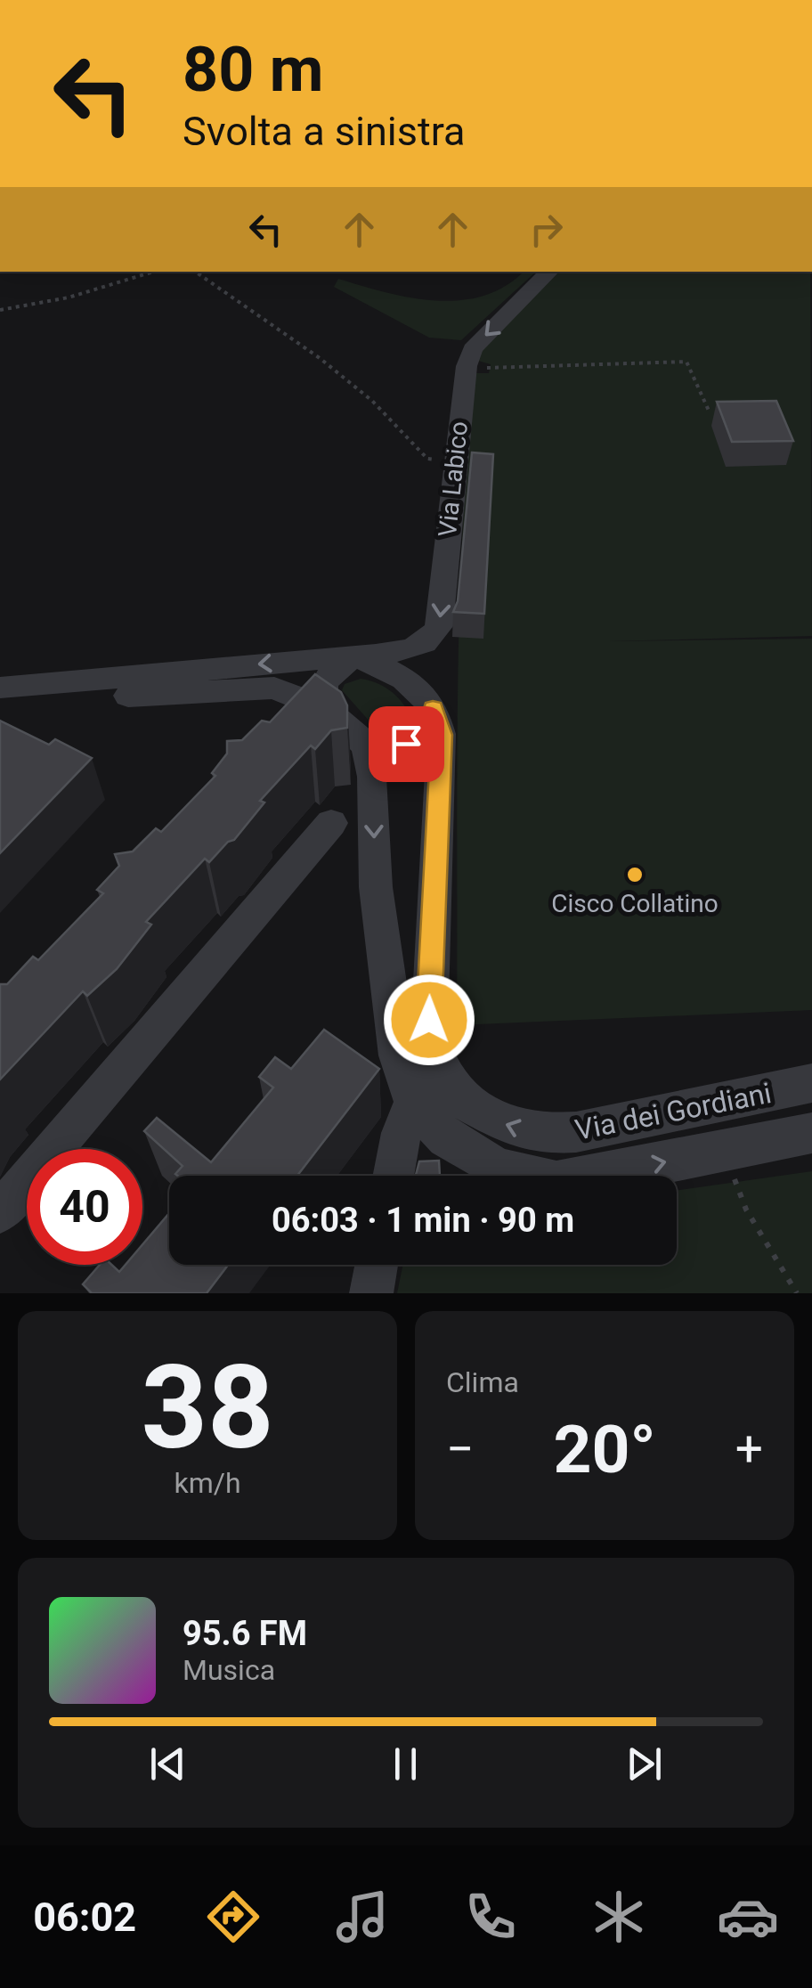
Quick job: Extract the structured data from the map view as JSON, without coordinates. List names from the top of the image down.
{
  "streets": {
    "street": ["Via Labico", "Via dei Gordiani"]
  },
  "crossings": [
    ["Via Labico", "Via dei Gordiani"]
  ],
  "one_way": ["Via Labico"],
  "places": ["Cisco Collatino"],
  "page": {
    "turn": ["80 m", "Svolta a sinistra"],
    "limit": "40",
    "trip": "06:03 · 1 min · 90 m",
    "tile": [
      ["38", "km/h"],
      "Clima"
    ],
    "heat": ["−", "20°", "+"],
    "song": ["95.6 FM", "Musica"],
    "tabs": "06:02"
  }
}
